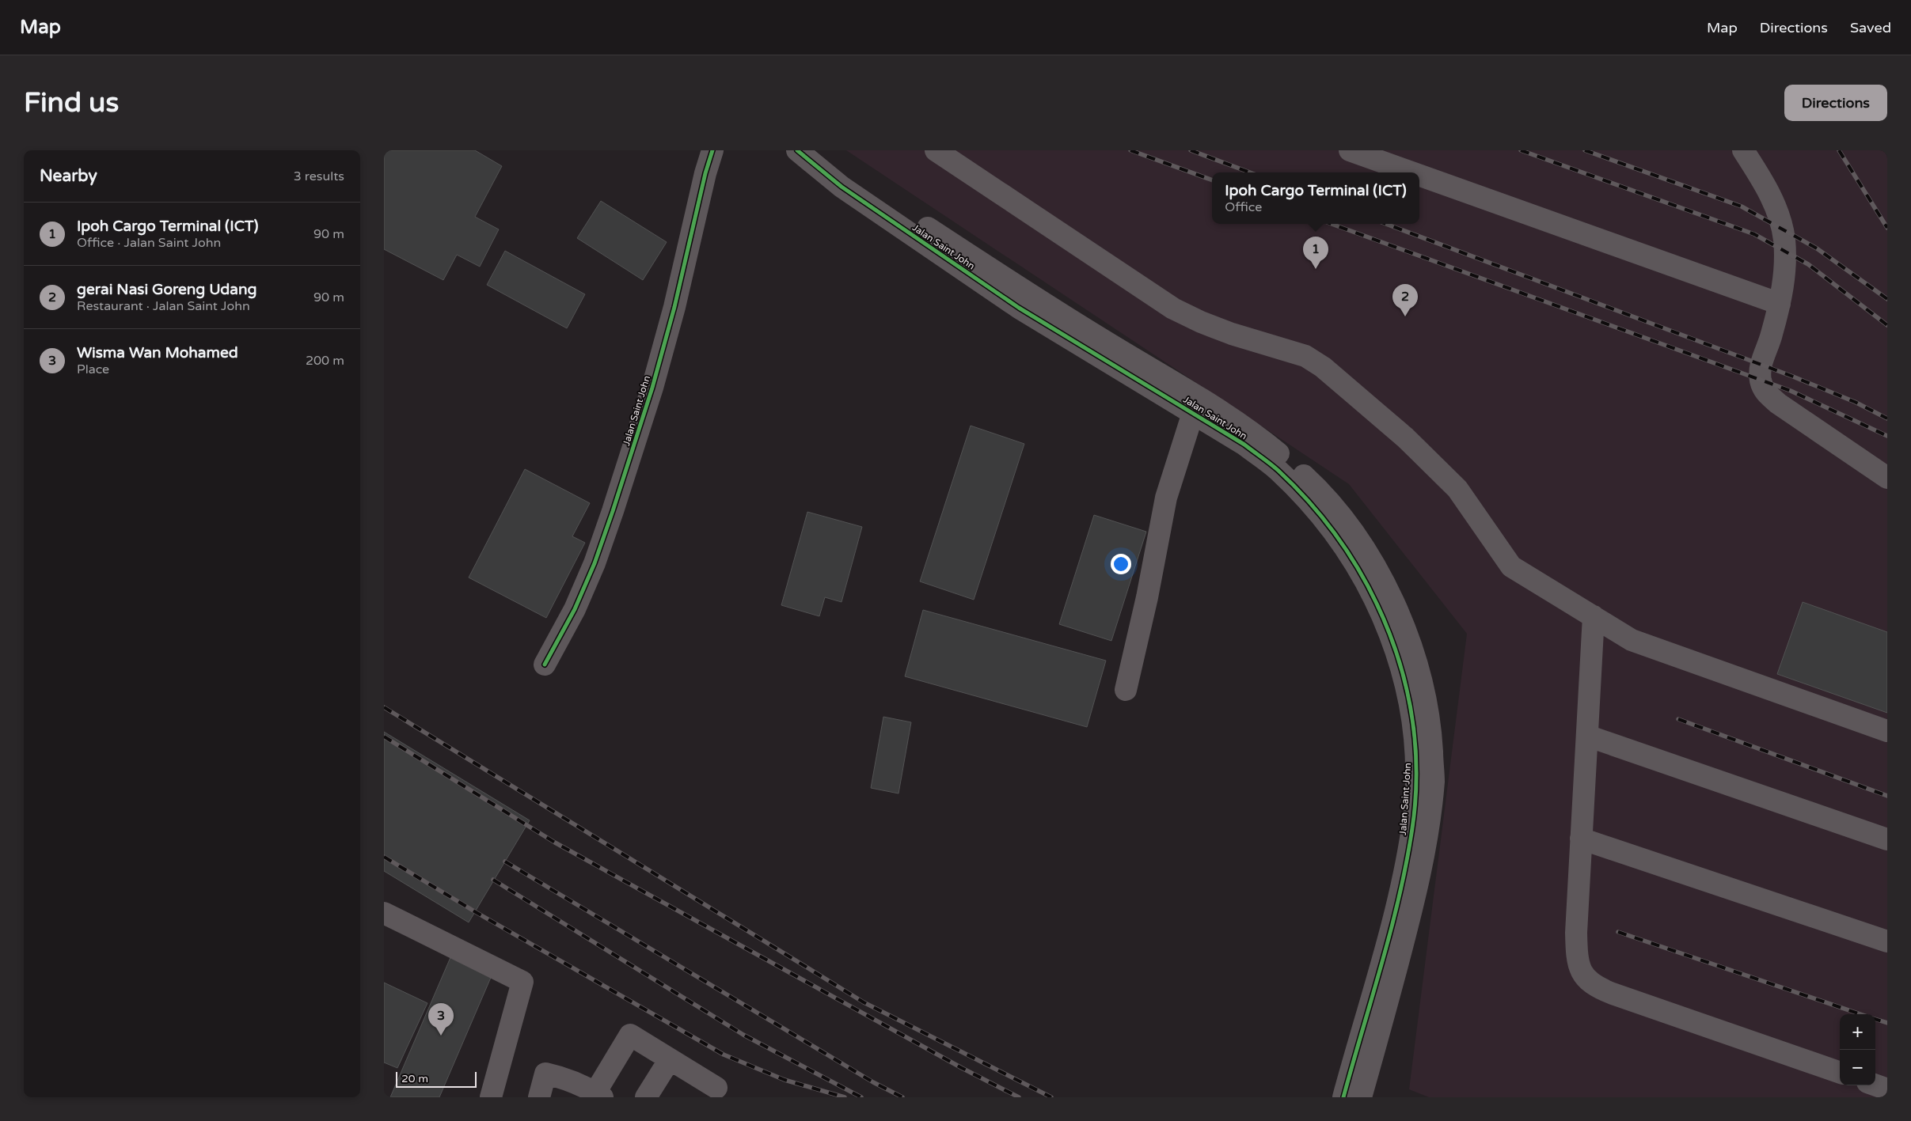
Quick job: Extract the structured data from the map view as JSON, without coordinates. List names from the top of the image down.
{
  "streets": {
    "street": ["Jalan Saint John"]
  },
  "scale_bar": "20 m",
  "page": {
    "header": "Map",
    "nav": ["Map", "Directions", "Saved"],
    "buttons": "Directions",
    "title": "Find us",
    "heading": ["Nearby", "3 results"],
    "popup": ["Ipoh Cargo Terminal (ICT)", "Office"],
    "list": [
      {
        "mark": "1",
        "name": "Ipoh Cargo Terminal (ICT)",
        "note": "Office · Jalan Saint John",
        "value": "90 m"
      },
      {
        "mark": "2",
        "name": "gerai Nasi Goreng Udang",
        "note": "Restaurant · Jalan Saint John",
        "value": "90 m"
      },
      {
        "mark": "3",
        "name": "Wisma Wan Mohamed",
        "note": "Place",
        "value": "200 m"
      }
    ],
    "pins": ["1", "2", "3"],
    "map_buttons": ["+", "−"],
    "scale": "20 m"
  }
}
